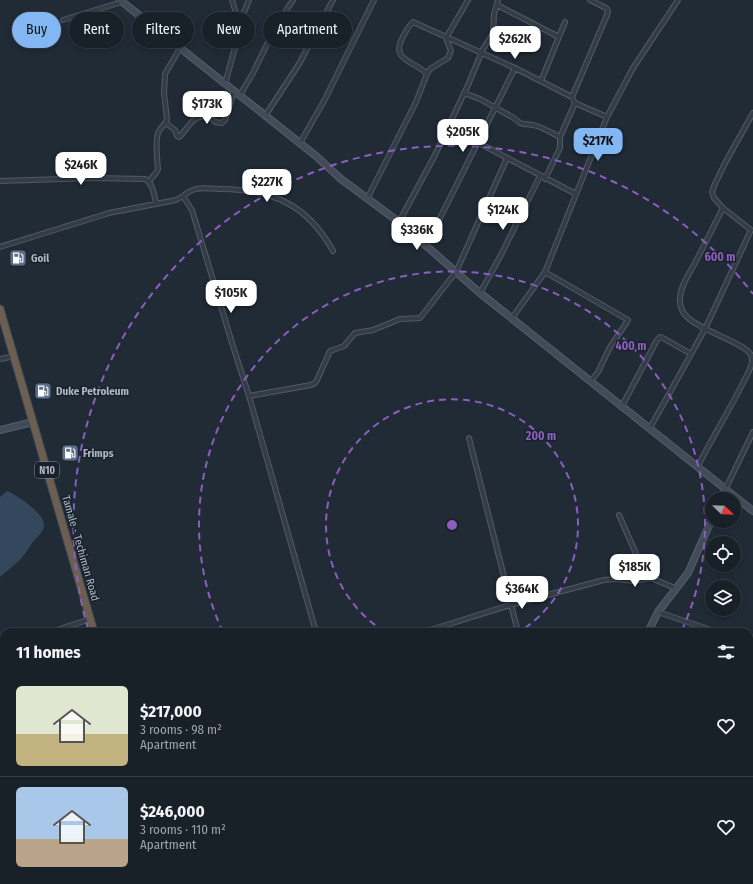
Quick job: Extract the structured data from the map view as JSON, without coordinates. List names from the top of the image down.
{
  "streets": {
    "highway": ["N10", "Tamale - Techiman Road"]
  },
  "places": {
    "fuel station": ["Goil", "Duke Petroleum", "Frimps"]
  },
  "north": "bottom right",
  "page": {
    "chip": [
      "Buy",
      "Rent",
      "Filters",
      "New",
      "Apartment"
    ],
    "price": [
      "$262K",
      "$173K",
      "$205K",
      "$217K",
      "$246K",
      "$227K",
      "$124K",
      "$336K",
      "$105K",
      "$185K",
      "$364K"
    ],
    "heading": "11 homes",
    "list": [
      {
        "name": "$217,000",
        "note": "3 rooms · 98 m² · Apartment"
      },
      {
        "name": "$246,000",
        "note": "3 rooms · 110 m² · Apartment"
      }
    ]
  },
  "rings": ["600 m", "400 m", "200 m"]
}
